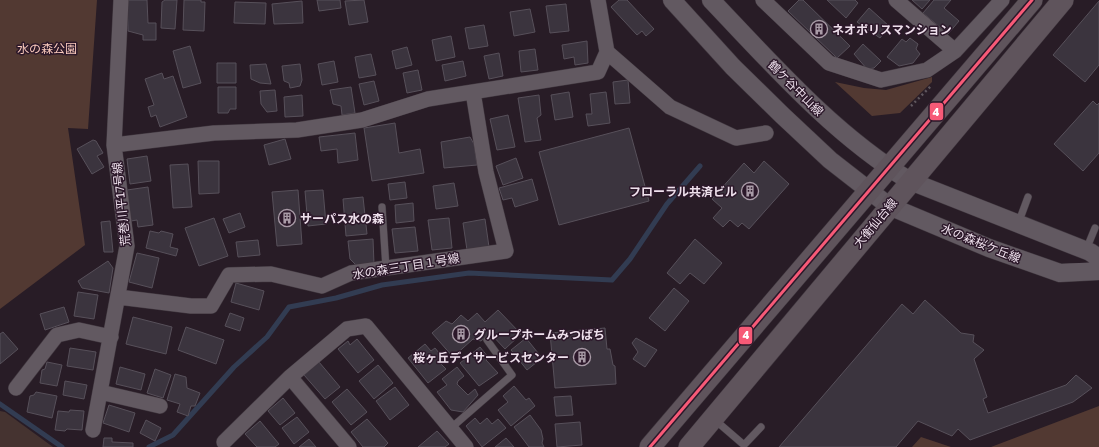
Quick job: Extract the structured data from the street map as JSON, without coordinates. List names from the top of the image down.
{
  "streets": {
    "main road": ["大衡仙台線"],
    "street": [
      "鶴ケ谷中山線",
      "荒巻川平17号線",
      "水の森桜ケ丘線",
      "水の森三丁目１号線"
    ]
  },
  "crossings": [
    ["鶴ケ谷中山線", "大衡仙台線"],
    ["荒巻川平17号線", "水の森三丁目１号線"],
    ["大衡仙台線", "水の森桜ケ丘線"]
  ],
  "parks": ["水の森公園"],
  "places": {
    "building": [
      "ネオポリスマンション",
      "フローラル共済ビル",
      "サーパス水の森",
      "グループホームみつばち",
      "桜ヶ丘デイサービスセンター"
    ]
  },
  "lines": ["transit line 4"]
}
